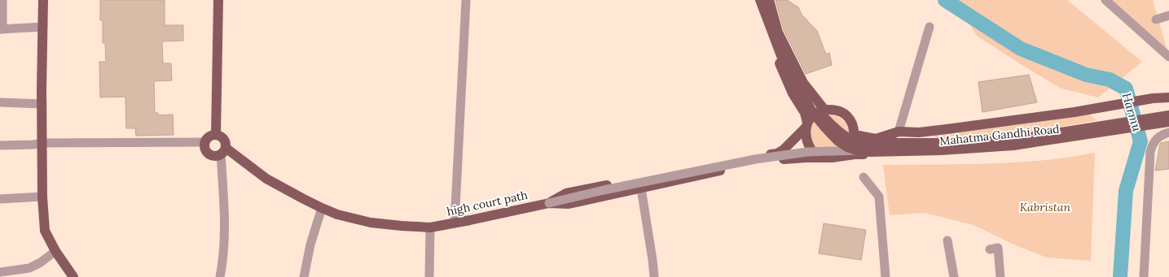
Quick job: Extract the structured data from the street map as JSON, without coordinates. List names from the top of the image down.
{
  "streets": {
    "main road": ["Mahatma Gandhi Road", "high court path"]
  },
  "water": ["Harmu"],
  "parks": ["Kabristan"]
}
